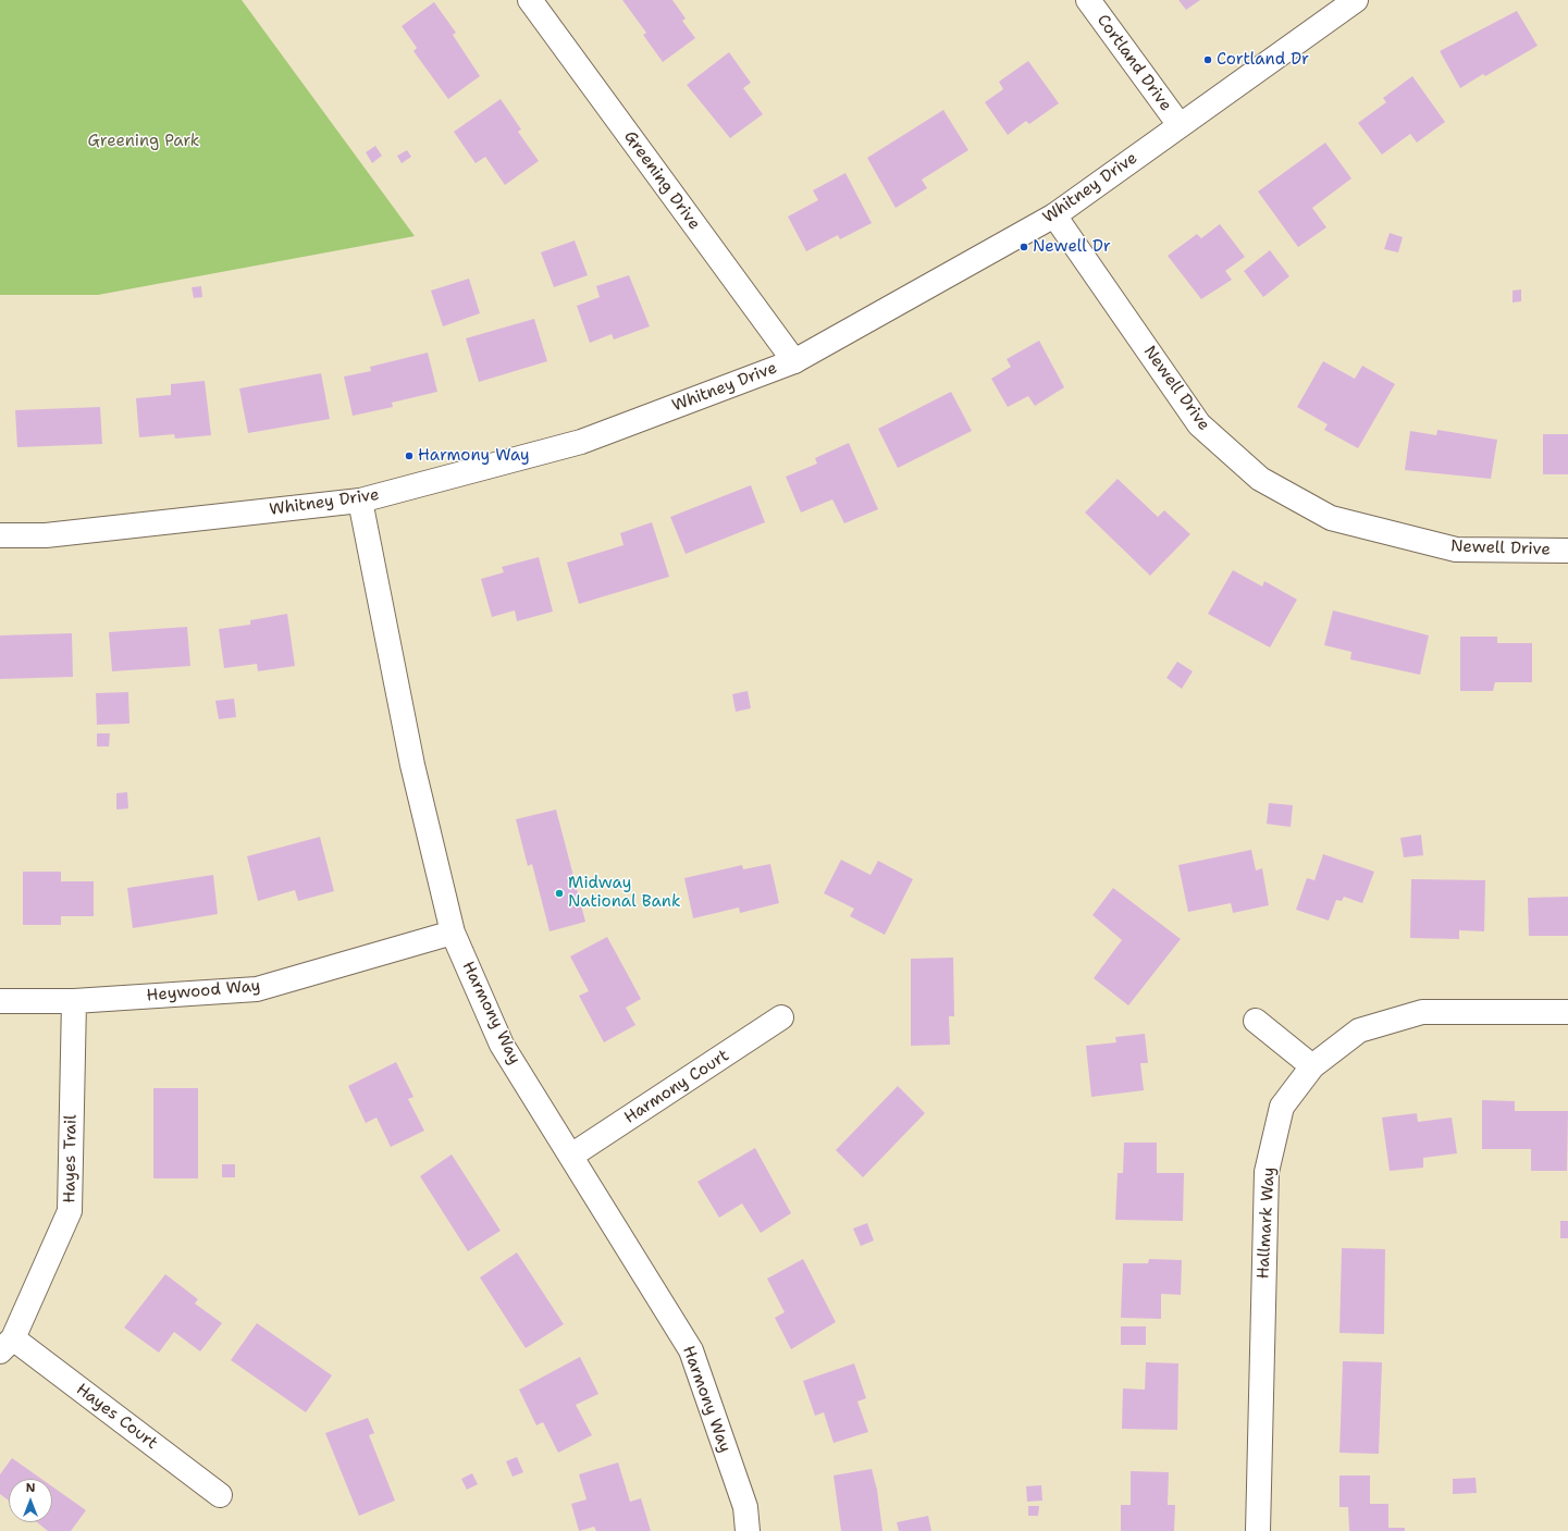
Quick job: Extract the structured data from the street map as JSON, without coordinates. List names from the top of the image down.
{
  "streets": {
    "street": [
      "Cortland Drive",
      "Greening Drive",
      "Whitney Drive",
      "Newell Drive",
      "Heywood Way",
      "Harmony Way",
      "Harmony Court",
      "Hayes Trail",
      "Hallmark Way",
      "Hayes Court"
    ]
  },
  "crossings": [
    ["Cortland Drive", "Whitney Drive"],
    ["Greening Drive", "Whitney Drive"],
    ["Whitney Drive", "Newell Drive"],
    ["Whitney Drive", "Harmony Way"],
    ["Heywood Way", "Harmony Way"],
    ["Heywood Way", "Hayes Trail"],
    ["Harmony Way", "Harmony Court"],
    ["Hayes Trail", "Hayes Court"]
  ],
  "parks": ["Greening Park"],
  "places": [
    "Cortland Dr",
    "Newell Dr",
    "Harmony Way",
    "Midway National Bank"
  ],
  "north": "top"
}
